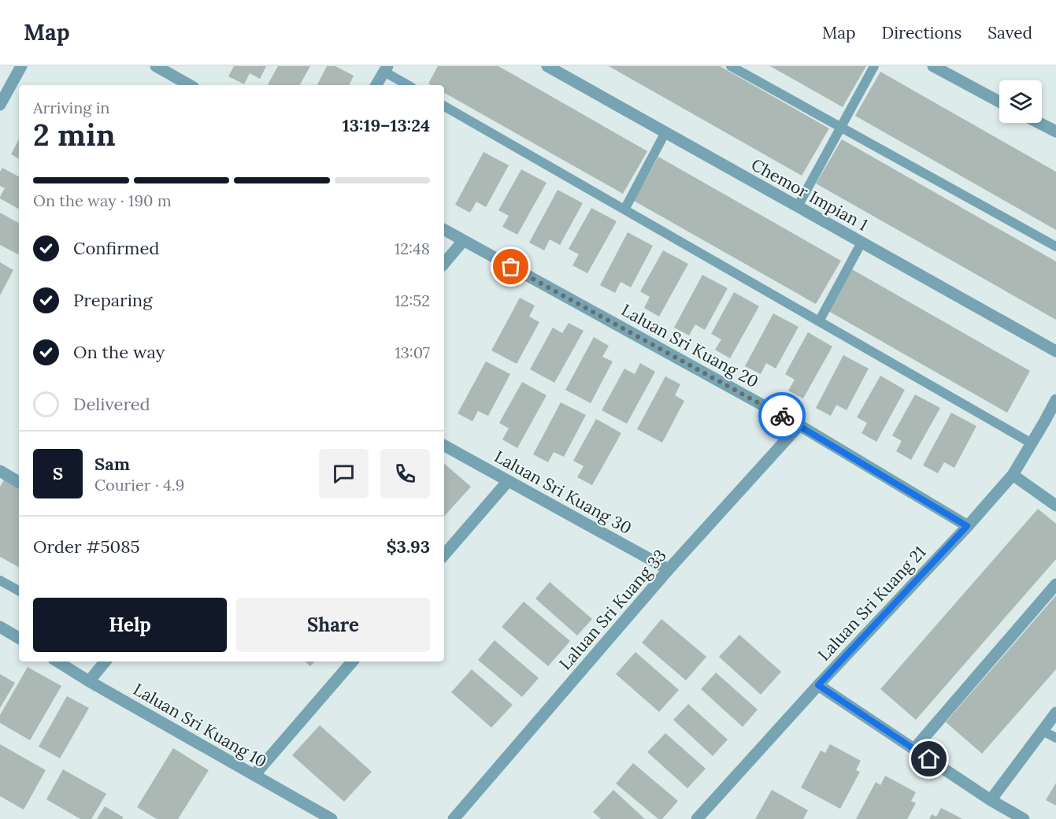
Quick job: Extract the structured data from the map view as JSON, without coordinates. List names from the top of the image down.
{
  "streets": {
    "street": [
      "Chemor Impian 1",
      "Laluan Sri Kuang 20",
      "Laluan Sri Kuang 30",
      "Laluan Sri Kuang 21",
      "Laluan Sri Kuang 33",
      "Laluan Sri Kuang 10"
    ]
  },
  "crossings": [
    ["Laluan Sri Kuang 20", "Laluan Sri Kuang 21"],
    ["Laluan Sri Kuang 20", "Laluan Sri Kuang 33"],
    ["Laluan Sri Kuang 30", "Laluan Sri Kuang 33"]
  ],
  "page": {
    "header": "Map",
    "nav": ["Map", "Directions", "Saved"],
    "heading": ["2 min", "Arriving in", "13:19–13:24"],
    "panel": [
      "Sam",
      "Courier · 4.9",
      "Order #5085",
      "$3.93"
    ],
    "bar": "On the way · 190 m",
    "list": [
      ["Confirmed", "12:48"],
      ["Preparing", "12:52"],
      ["On the way", "13:07"],
      "Delivered"
    ],
    "round": "S",
    "buttons": ["Help", "Share"]
  }
}
